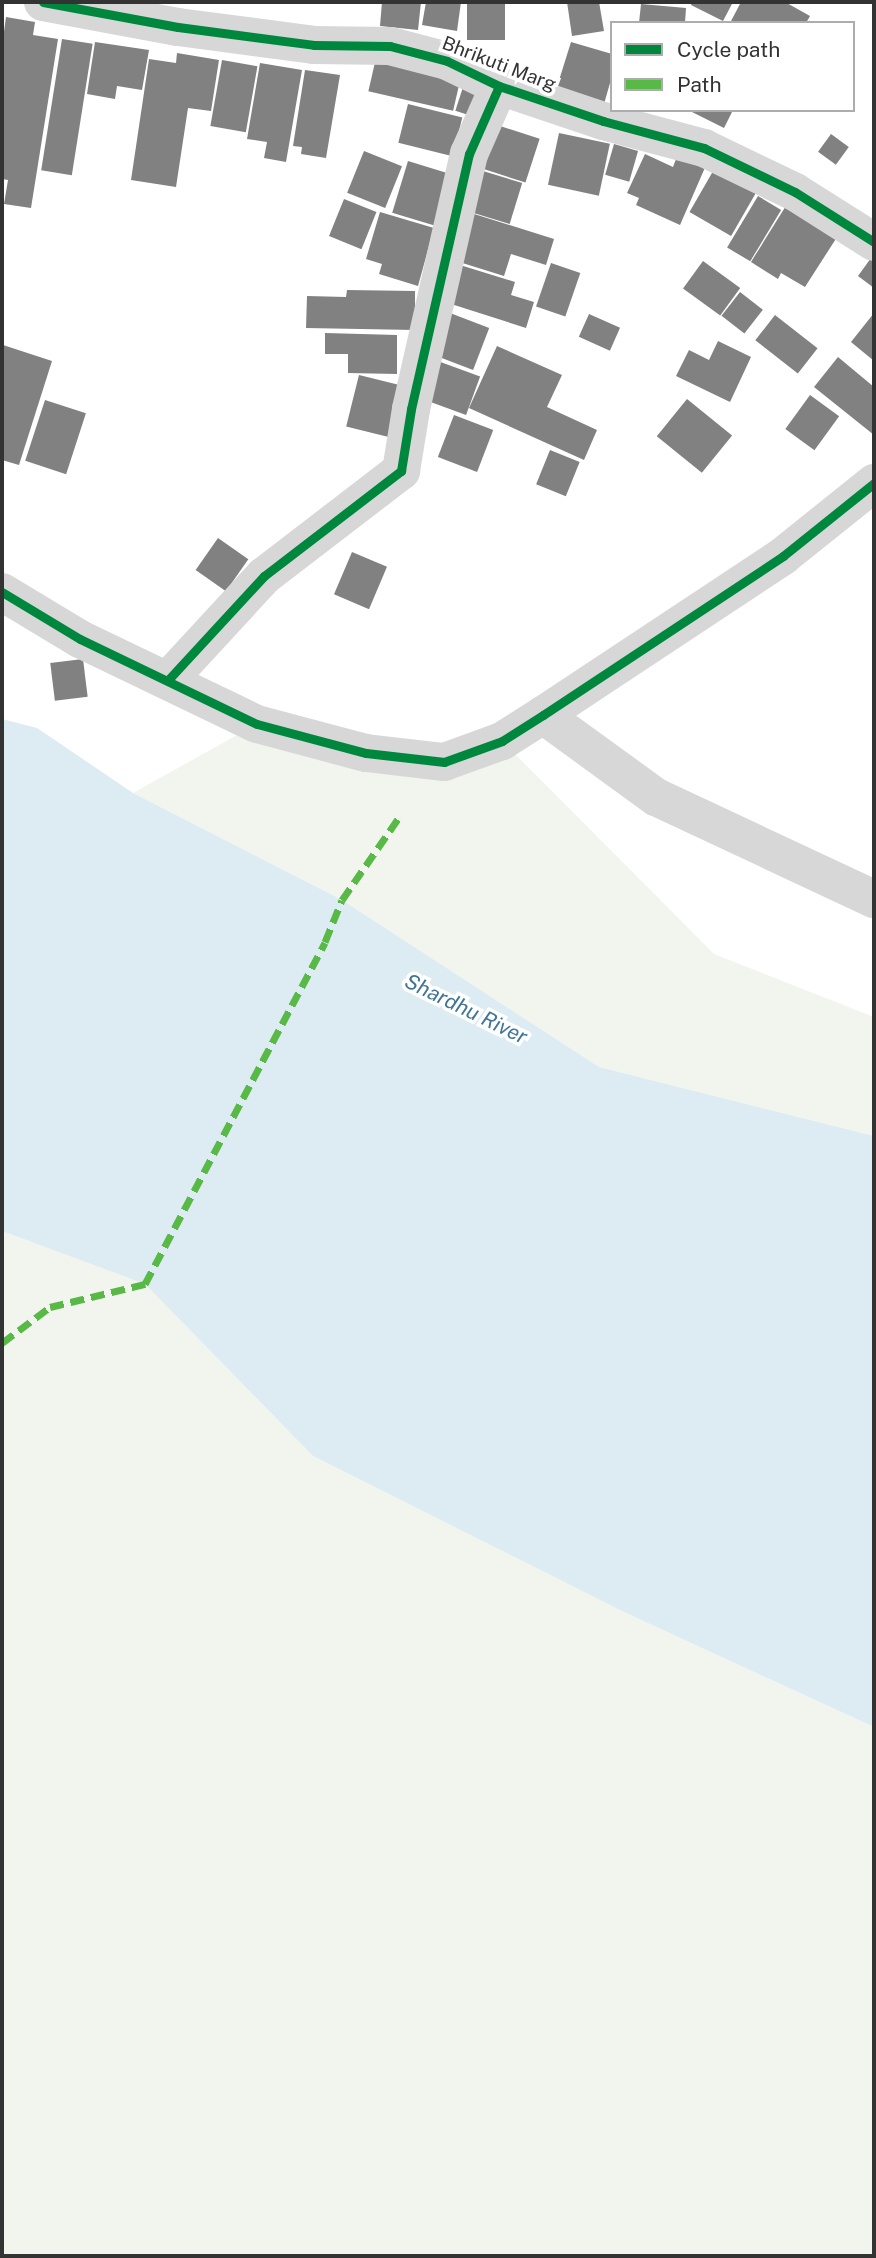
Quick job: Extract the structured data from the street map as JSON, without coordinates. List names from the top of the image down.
{
  "streets": {
    "street": ["Bhrikuti Marg"]
  },
  "water": ["Shardhu River"],
  "legend": ["Cycle path", "Path"]
}
